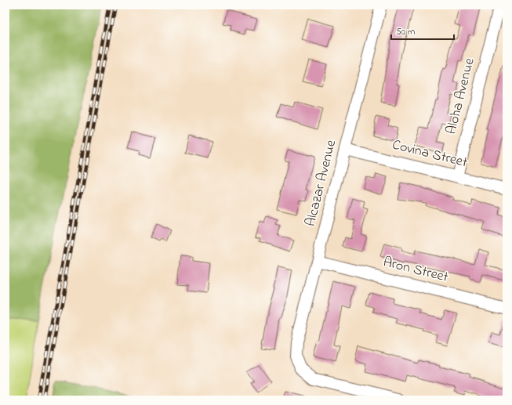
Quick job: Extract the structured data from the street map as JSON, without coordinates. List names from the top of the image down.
{
  "streets": {
    "street": [
      "Aloha Avenue",
      "Covina Street",
      "Alcazar Avenue",
      "Aron Street"
    ]
  },
  "crossings": [
    ["Aloha Avenue", "Covina Street"],
    ["Covina Street", "Alcazar Avenue"],
    ["Alcazar Avenue", "Aron Street"]
  ],
  "scale_bar": "50 m"
}
